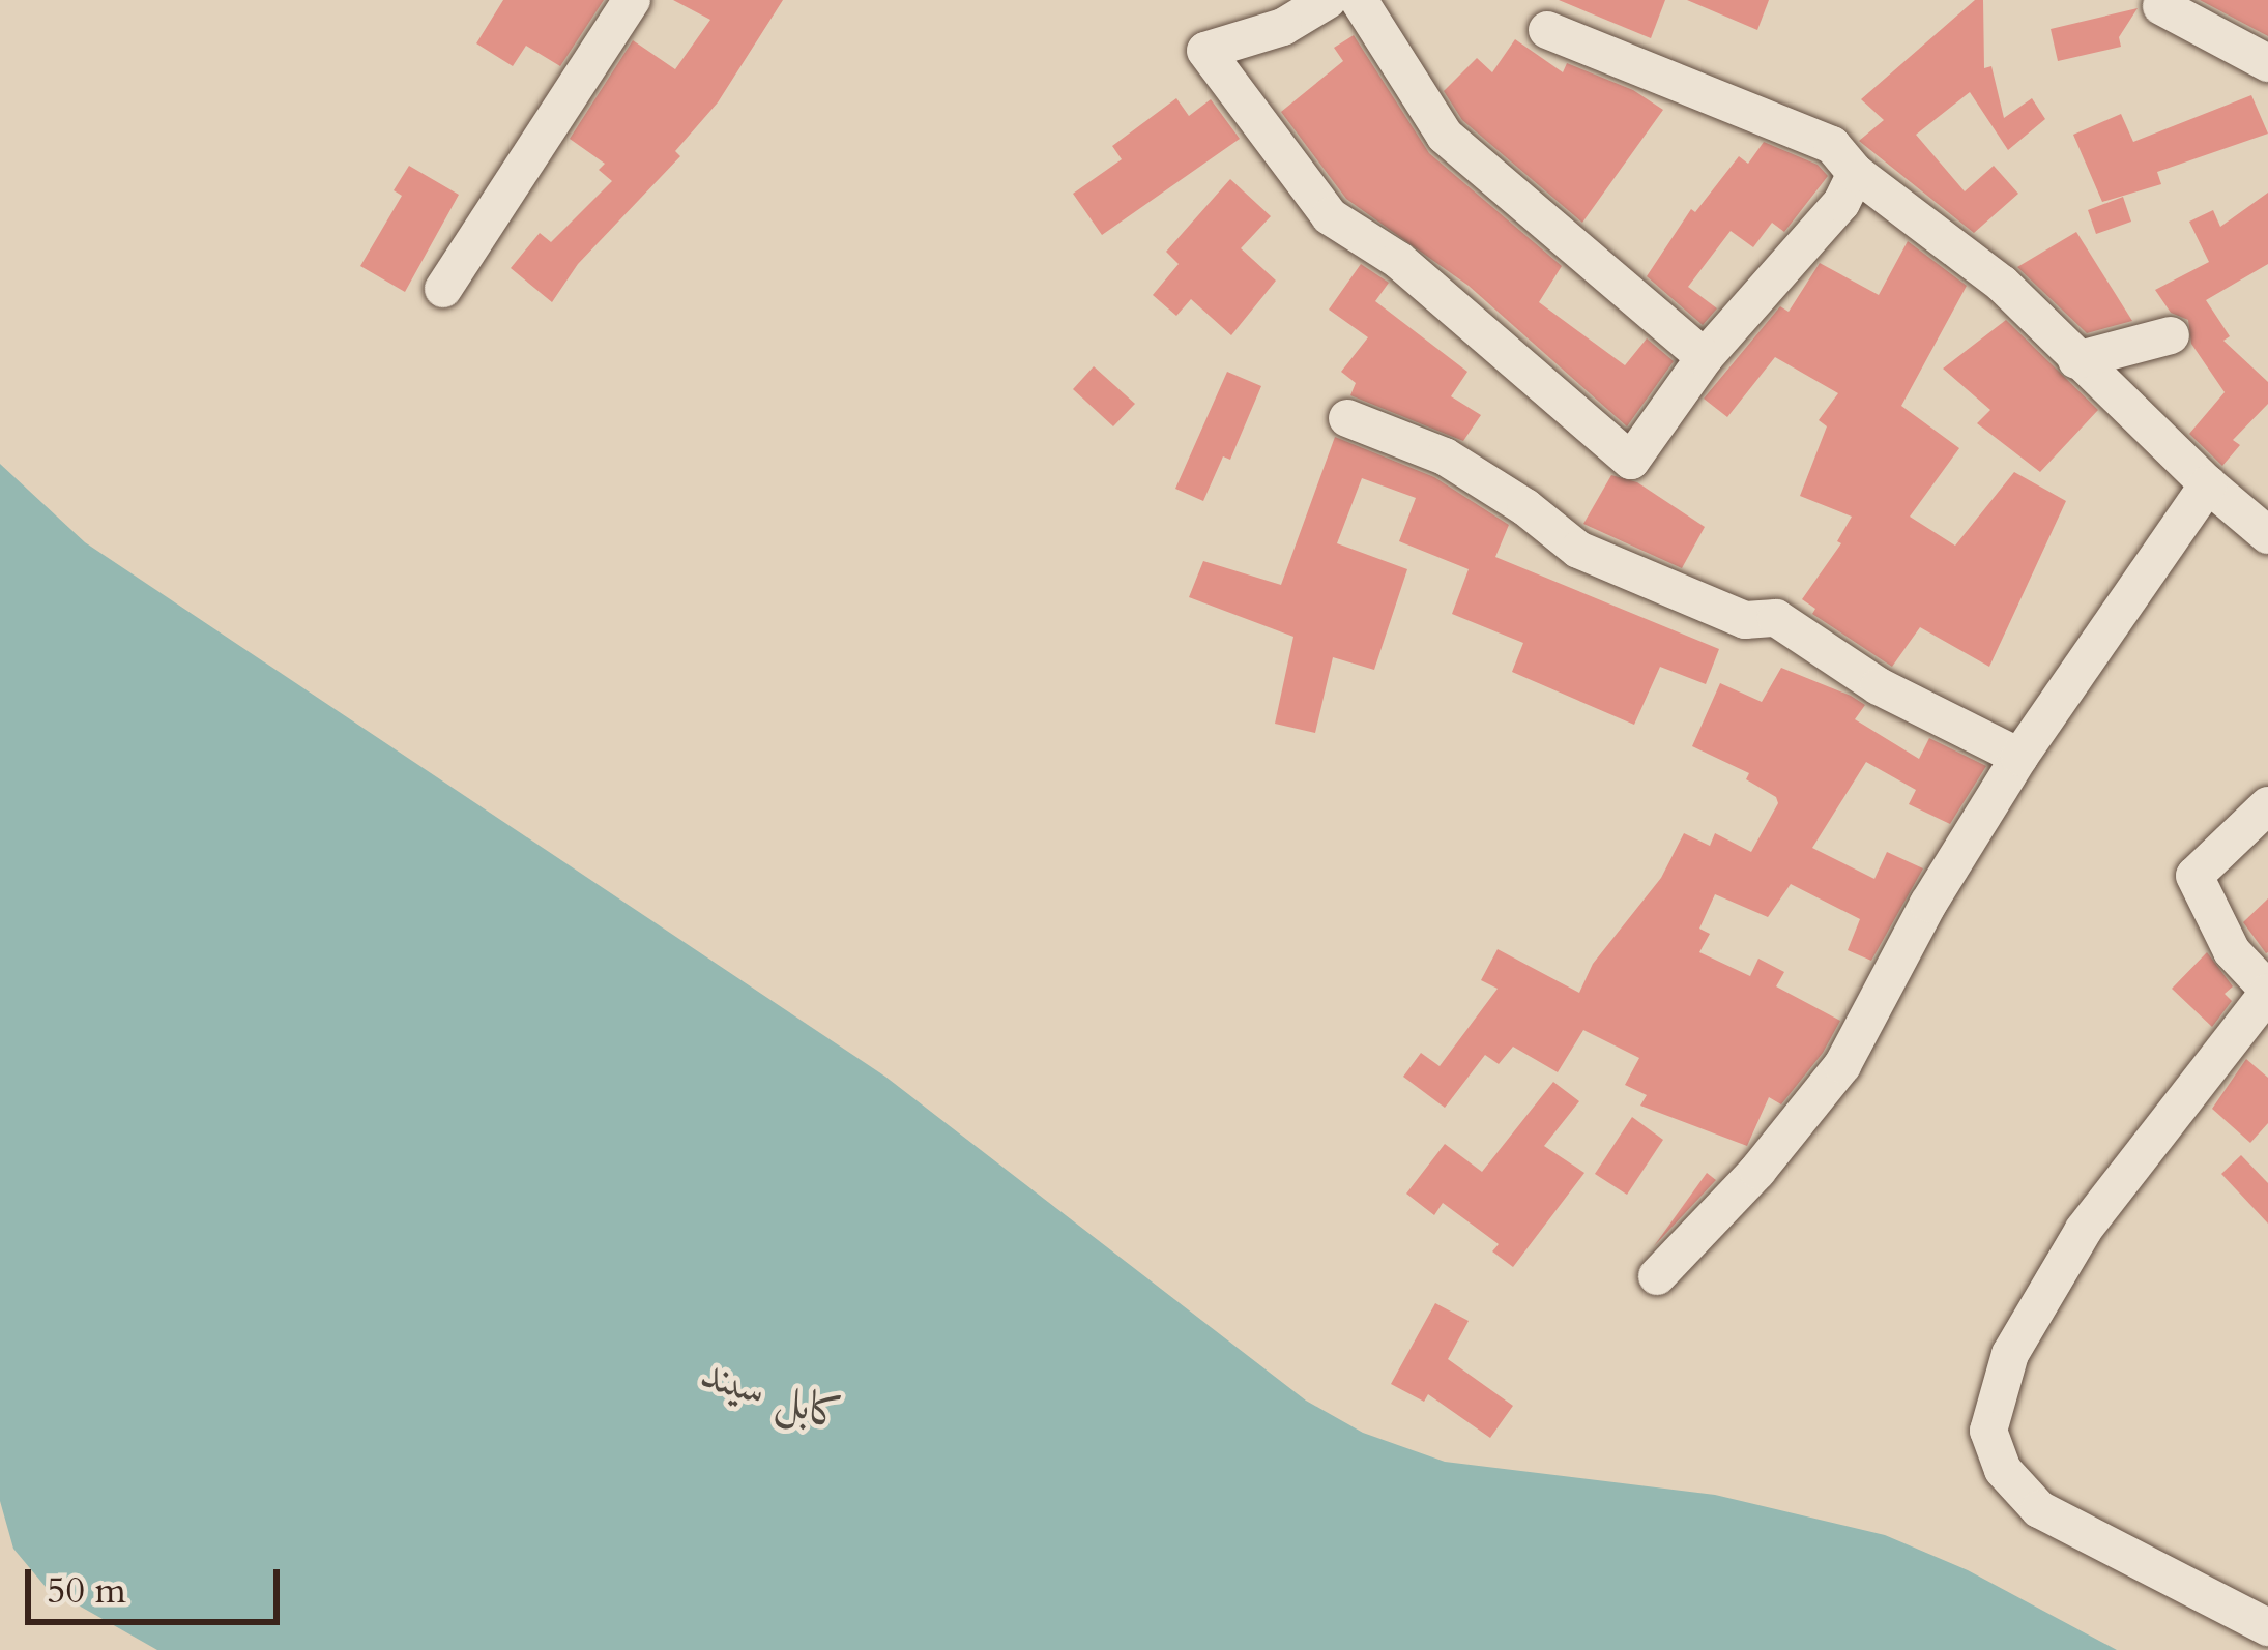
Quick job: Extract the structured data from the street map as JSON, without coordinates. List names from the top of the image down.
{
  "water": ["کابل سيند"],
  "scale_bar": "50 m"
}
